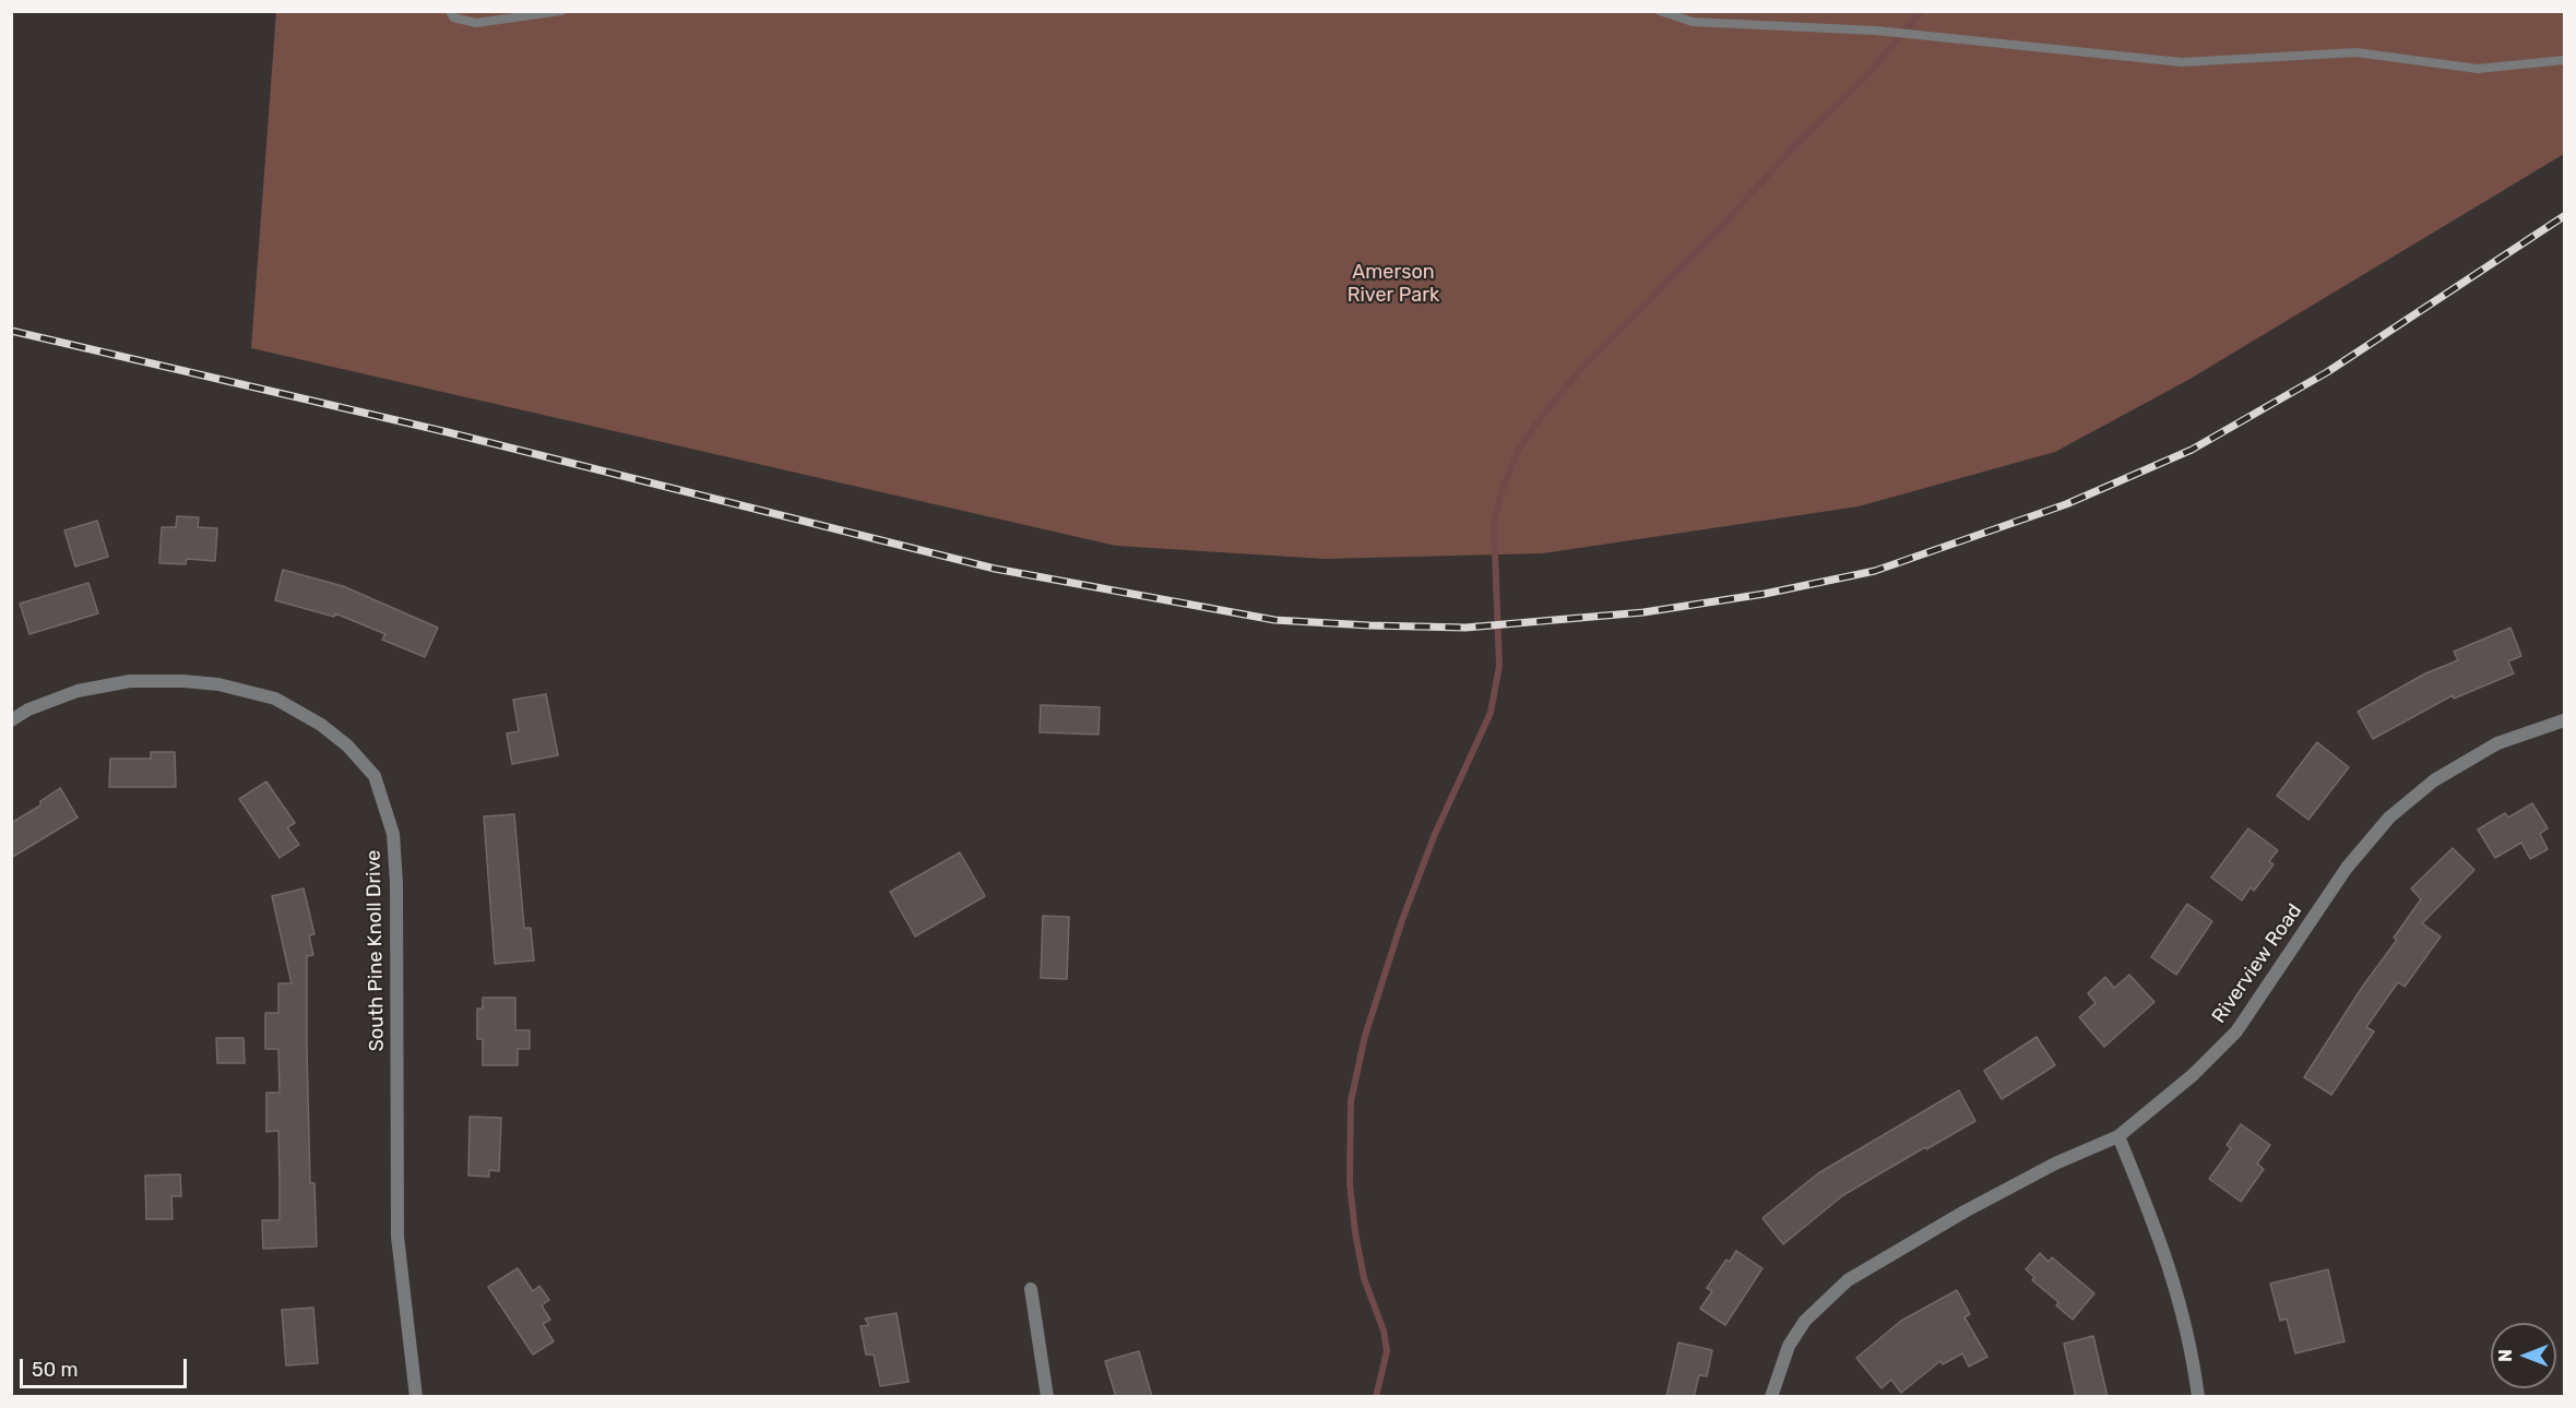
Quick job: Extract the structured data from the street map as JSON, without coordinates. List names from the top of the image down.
{
  "streets": {
    "street": ["South Pine Knoll Drive", "Riverview Road"]
  },
  "parks": ["Amerson River Park"],
  "scale_bar": "50 m",
  "north": "left"
}
